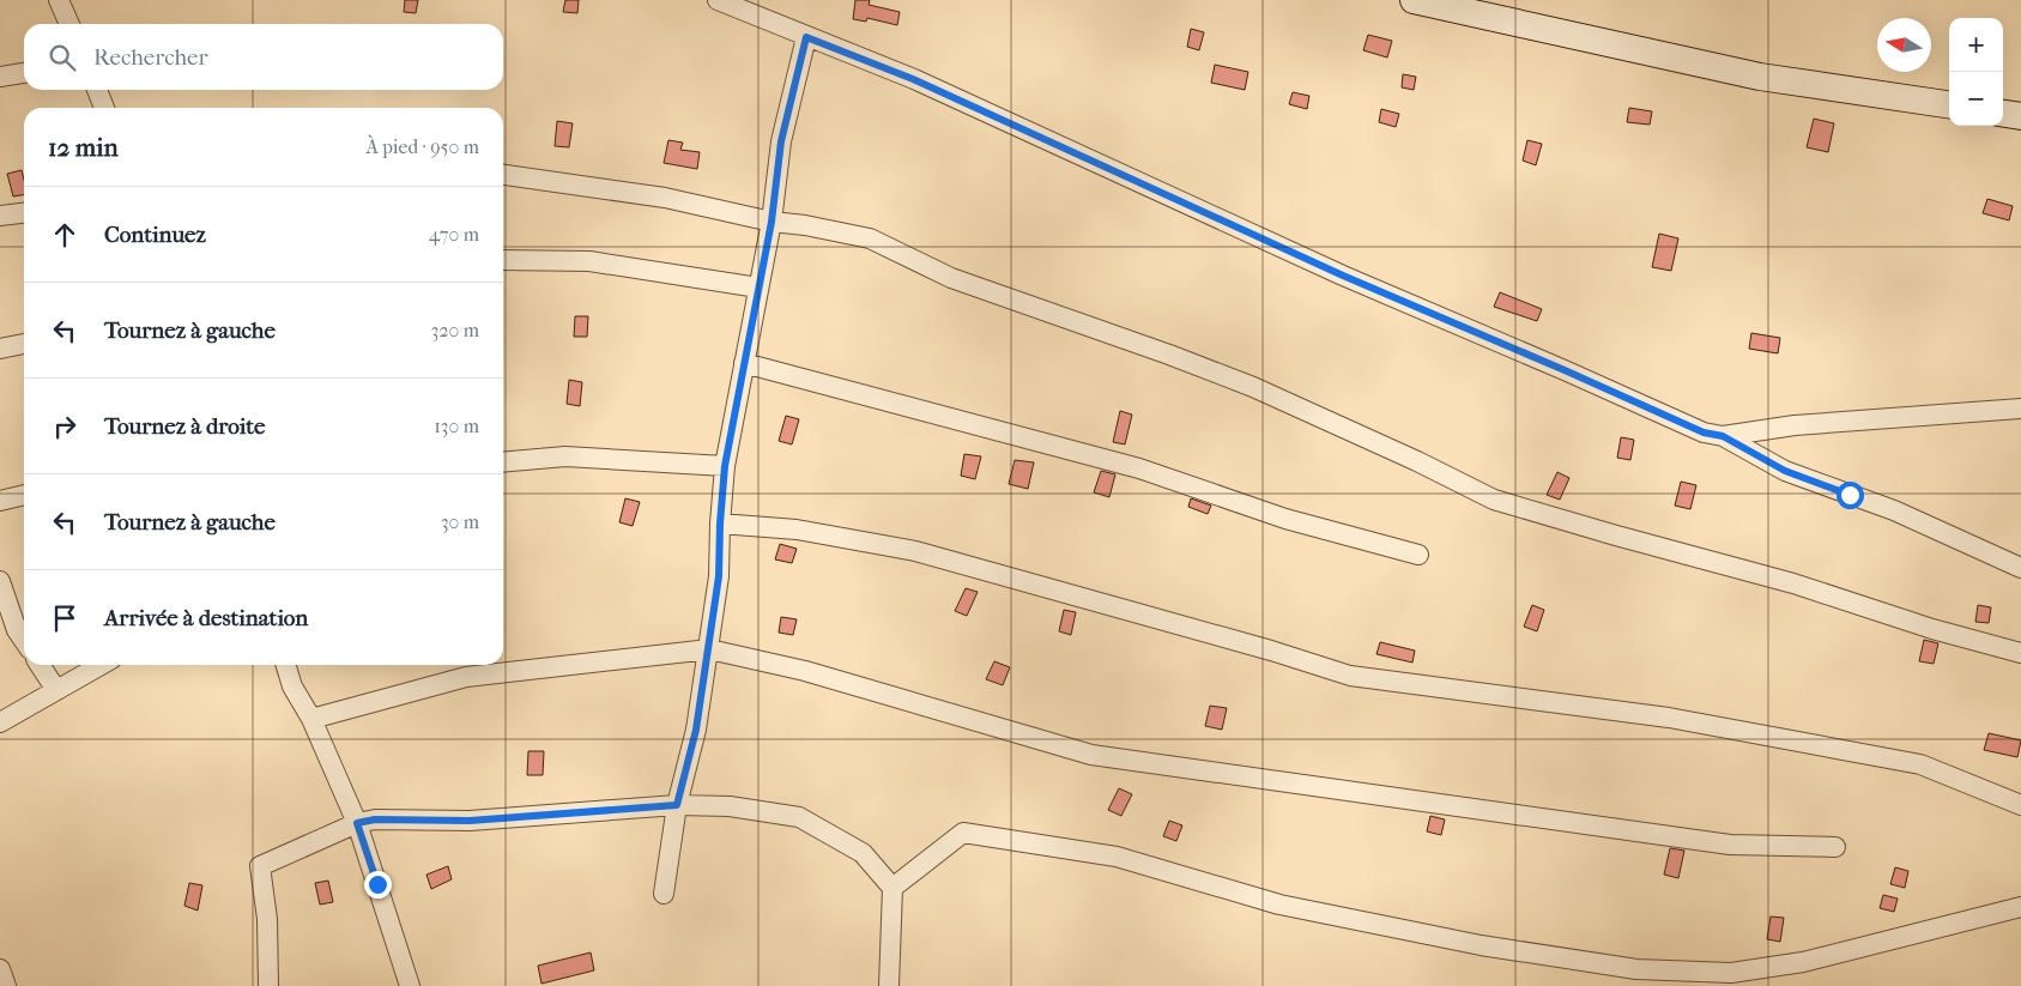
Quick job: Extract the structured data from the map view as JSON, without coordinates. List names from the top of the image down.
{
  "north": "left",
  "page": {
    "map_buttons": ["+", "−"],
    "search": "Rechercher",
    "heading": ["12 min", "À pied · 950 m"],
    "list": [
      ["Continuez", "470 m"],
      ["Tournez à gauche", "320 m"],
      ["Tournez à droite", "130 m"],
      ["Tournez à gauche", "30 m"],
      "Arrivée à destination"
    ]
  }
}
